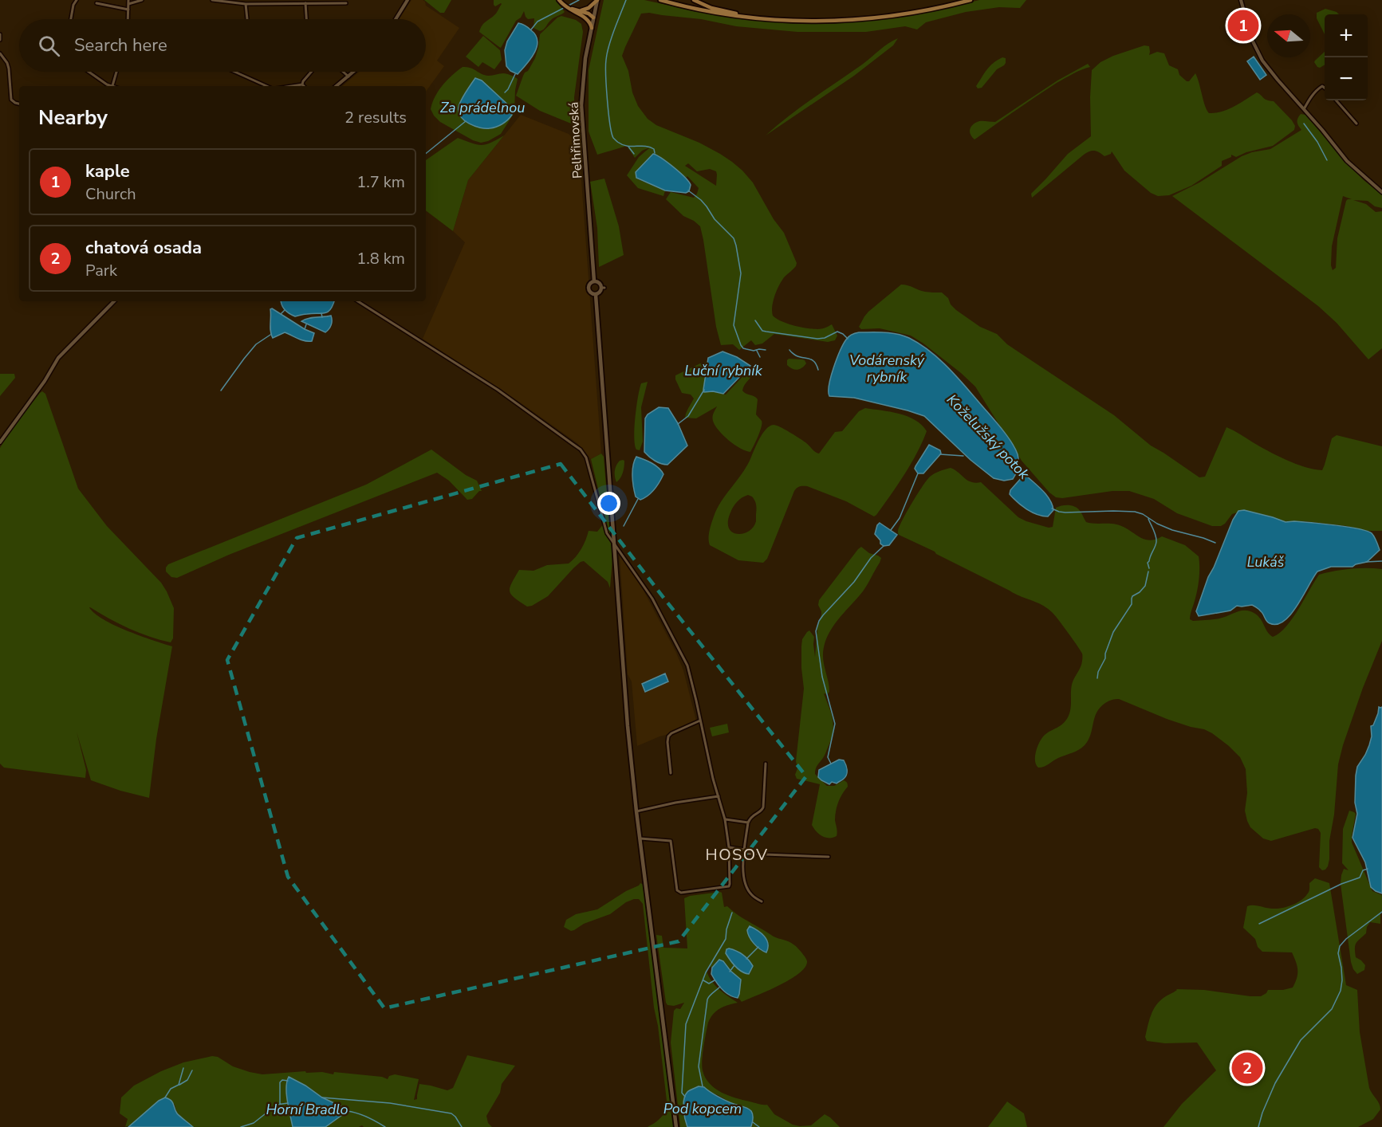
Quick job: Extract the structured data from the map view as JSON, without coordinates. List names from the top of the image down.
{
  "streets": {
    "main road": ["Pelhřimovská"]
  },
  "districts": ["HOSOV"],
  "water": [
    "Za prádelnou",
    "Vodárenský rybník",
    "Luční rybník",
    "Koželužský potok",
    "Lukáš",
    "Pod kopcem",
    "Horní Bradlo"
  ],
  "north": "left",
  "page": {
    "pins": ["1", "2"],
    "map_buttons": ["+", "−"],
    "search": "Search here",
    "heading": ["Nearby", "2 results"],
    "list": [
      {
        "mark": "1",
        "name": "kaple",
        "note": "Church",
        "value": "1.7 km"
      },
      {
        "mark": "2",
        "name": "chatová osada",
        "note": "Park",
        "value": "1.8 km"
      }
    ]
  }
}
